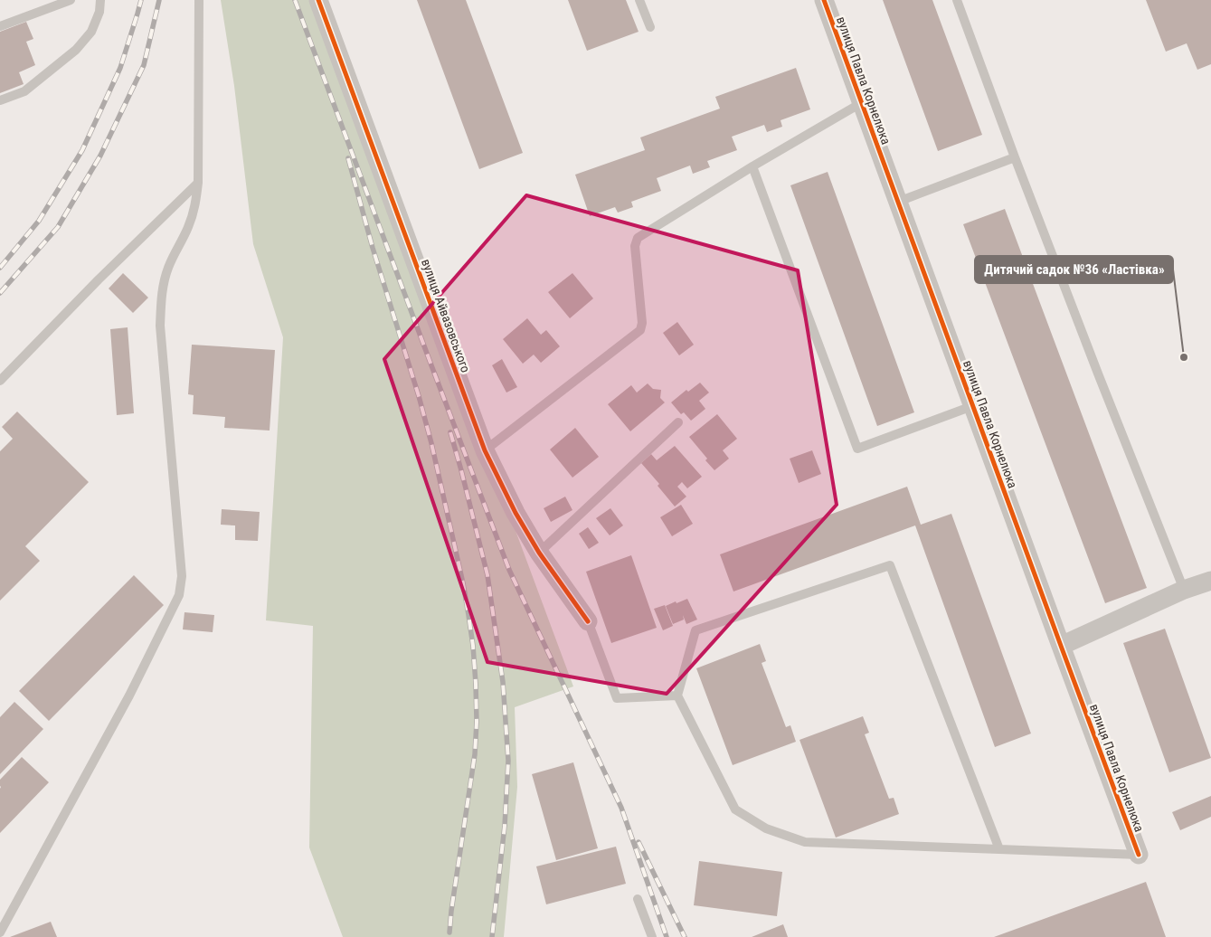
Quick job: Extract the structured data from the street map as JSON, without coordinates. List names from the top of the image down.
{
  "streets": {
    "street": ["вулиця Павла Корнелюка", "вулиця Айвазовського"]
  },
  "places": ["Дитячий садок №36 «Ластівка»"]
}
